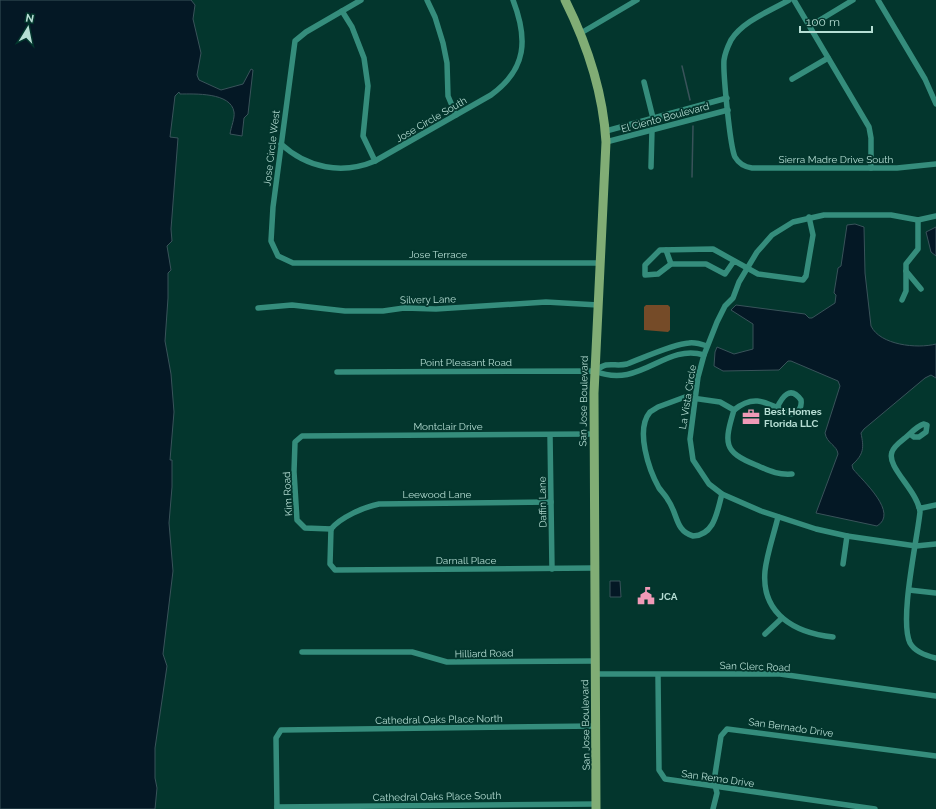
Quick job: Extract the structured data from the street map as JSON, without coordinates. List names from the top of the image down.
{
  "streets": {
    "main road": ["San Jose Boulevard"],
    "street": [
      "El Ciento Boulevard",
      "Jose Circle South",
      "Jose Circle West",
      "Sierra Madre Drive South",
      "Jose Terrace",
      "Silvery Lane",
      "Point Pleasant Road",
      "La Vista Circle",
      "Montclair Drive",
      "Kim Road",
      "Leewood Lane",
      "Daffin Lane",
      "Darnall Place",
      "Hilliard Road",
      "San Clerc Road",
      "Cathedral Oaks Place North",
      "San Bernado Drive",
      "San Remo Drive",
      "Cathedral Oaks Place South"
    ]
  },
  "crossings": [
    ["El Ciento Boulevard", "Sierra Madre Drive South"],
    ["El Ciento Boulevard", "San Jose Boulevard"],
    ["Jose Circle South", "Jose Circle West"],
    ["Jose Circle West", "Jose Terrace"],
    ["Jose Terrace", "San Jose Boulevard"],
    ["Silvery Lane", "San Jose Boulevard"],
    ["Point Pleasant Road", "La Vista Circle"],
    ["Point Pleasant Road", "San Jose Boulevard"],
    ["San Jose Boulevard", "Montclair Drive"],
    ["San Jose Boulevard", "Darnall Place"],
    ["San Jose Boulevard", "Hilliard Road"],
    ["San Jose Boulevard", "San Clerc Road"],
    ["San Jose Boulevard", "Cathedral Oaks Place North"],
    ["San Jose Boulevard", "Cathedral Oaks Place South"],
    ["Montclair Drive", "Kim Road"],
    ["Montclair Drive", "Daffin Lane"],
    ["Kim Road", "Leewood Lane"],
    ["Kim Road", "Darnall Place"],
    ["Leewood Lane", "Daffin Lane"],
    ["Leewood Lane", "Darnall Place"],
    ["Daffin Lane", "Darnall Place"],
    ["San Clerc Road", "San Remo Drive"],
    ["Cathedral Oaks Place North", "Cathedral Oaks Place South"],
    ["San Bernado Drive", "San Remo Drive"]
  ],
  "places": {
    "office": ["Best Homes Florida LLC"],
    "public building": ["JCA"]
  },
  "scale_bar": "100 m",
  "north": "top"
}
